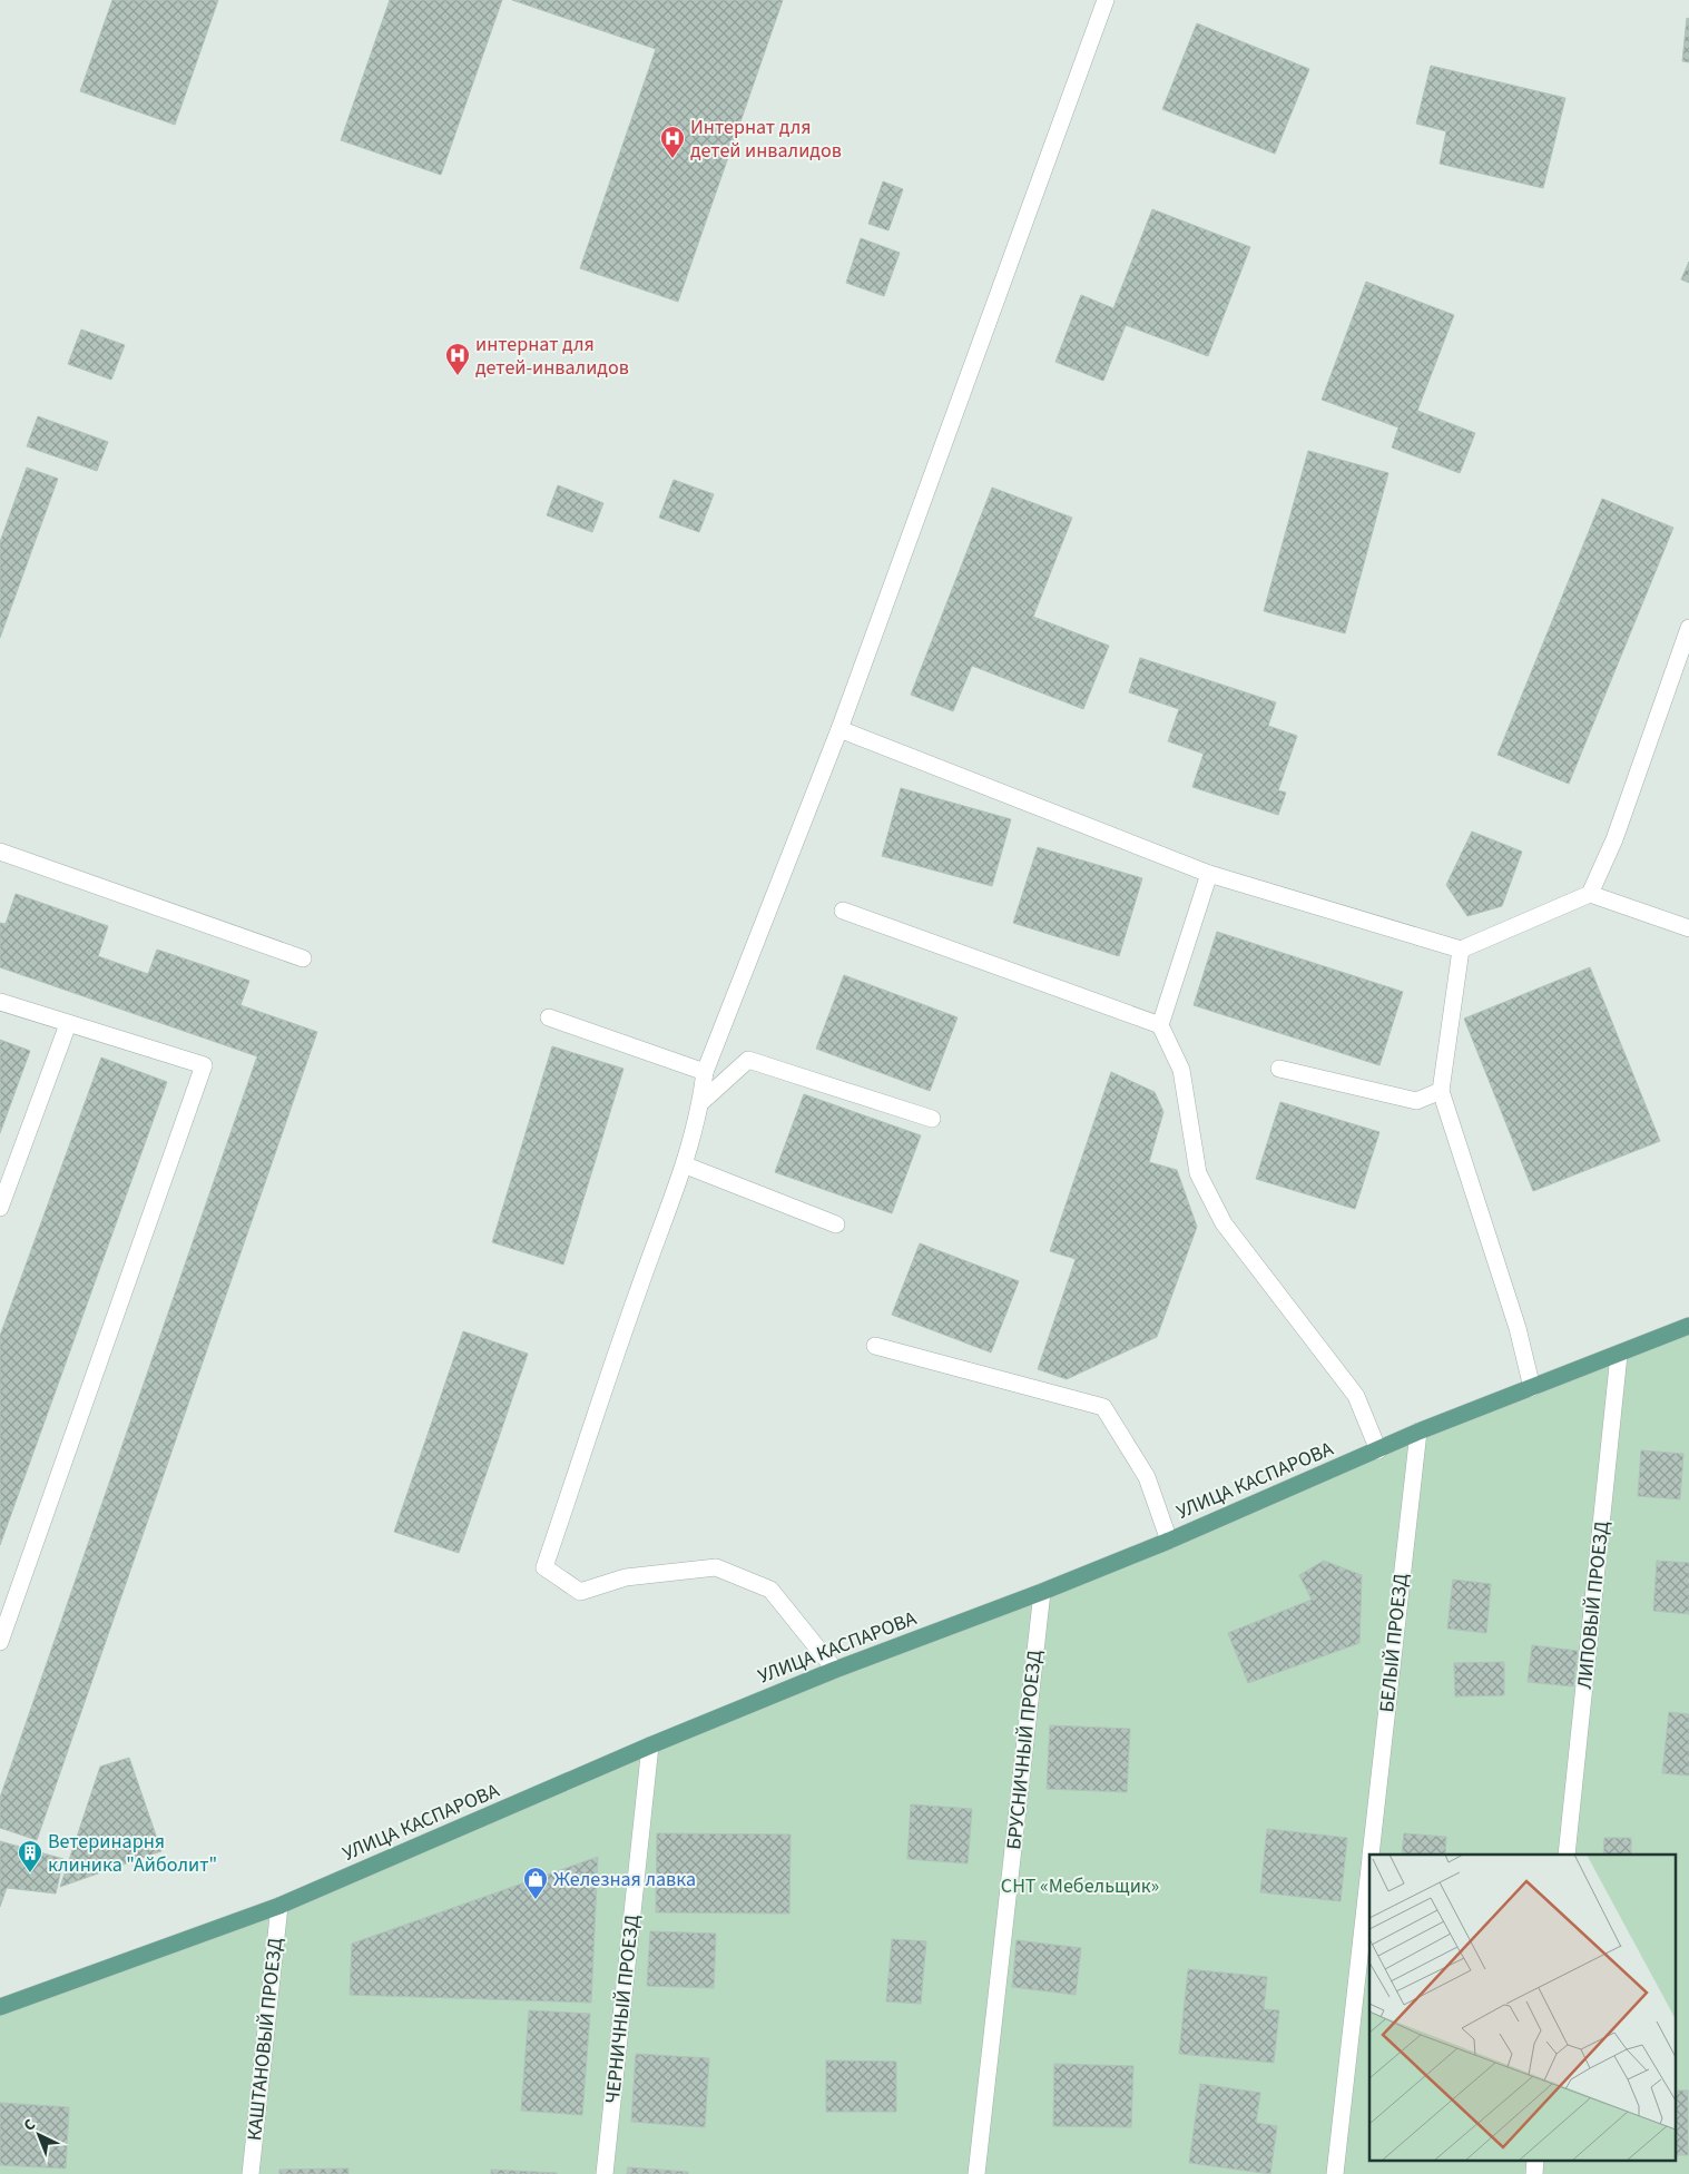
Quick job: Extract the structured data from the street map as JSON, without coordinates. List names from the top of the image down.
{
  "streets": {
    "main road": ["УЛИЦА КАСПАРОВА"],
    "street": [
      "ЛИПОВЫЙ ПРОЕЗД",
      "БЕЛЫЙ ПРОЕЗД",
      "БРУСНИЧНЫЙ ПРОЕЗД",
      "ЧЕРНИЧНЫЙ ПРОЕЗД",
      "КАШТАНОВЫЙ ПРОЕЗД"
    ]
  },
  "crossings": [
    ["УЛИЦА КАСПАРОВА", "ЛИПОВЫЙ ПРОЕЗД"],
    ["УЛИЦА КАСПАРОВА", "БЕЛЫЙ ПРОЕЗД"],
    ["УЛИЦА КАСПАРОВА", "БРУСНИЧНЫЙ ПРОЕЗД"],
    ["УЛИЦА КАСПАРОВА", "ЧЕРНИЧНЫЙ ПРОЕЗД"],
    ["УЛИЦА КАСПАРОВА", "КАШТАНОВЫЙ ПРОЕЗД"]
  ],
  "parks": ["СНТ «Мебельщик»"],
  "places": {
    "hospital": ["Интернат для детей инвалидов", "интернат для детей-инвалидов"],
    "building": ["Ветеринарня клиника \"Айболит\""],
    "shop": ["Железная лавка"]
  },
  "north": "top left"
}
